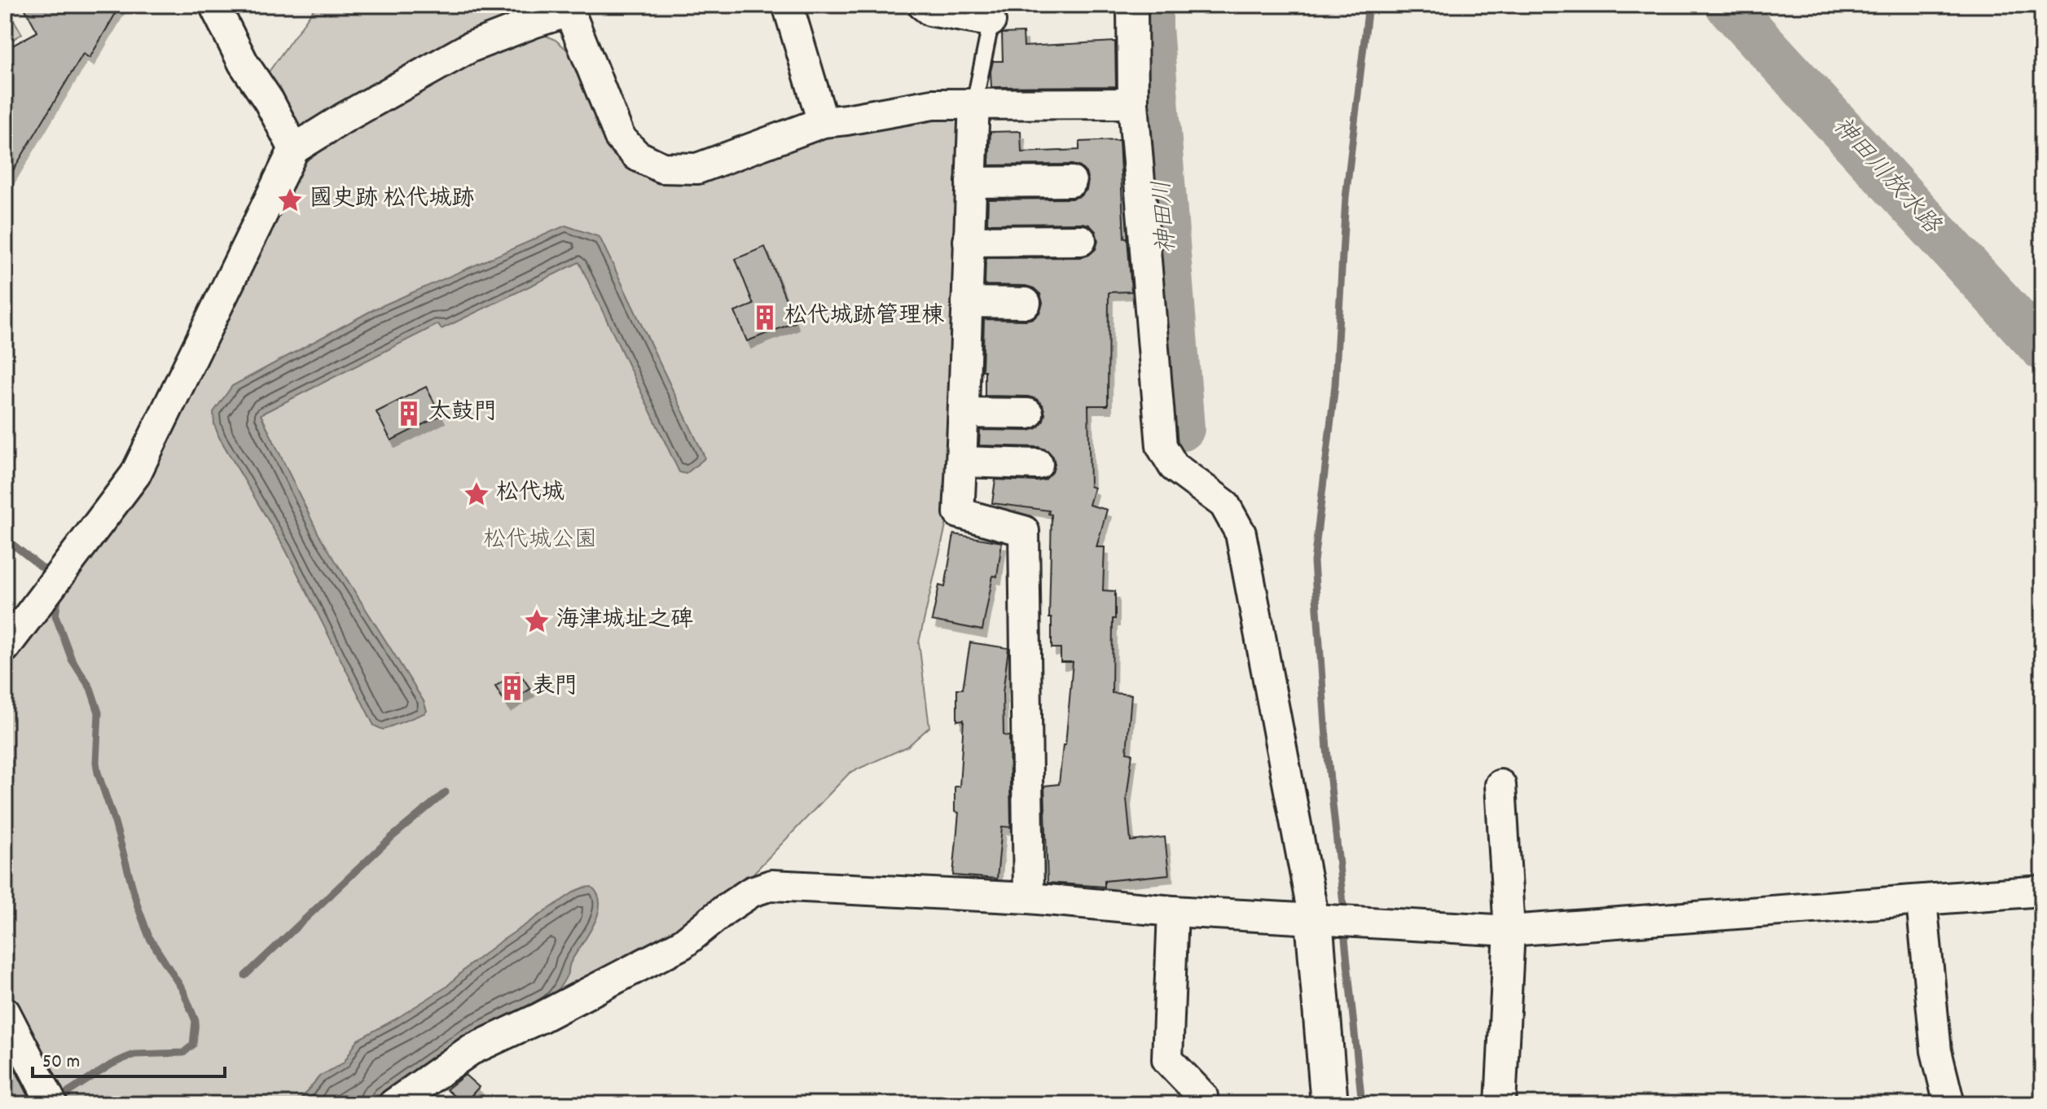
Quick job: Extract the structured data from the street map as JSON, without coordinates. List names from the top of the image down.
{
  "water": ["神田川放水路", "神田川"],
  "parks": ["松代城公園"],
  "places": {
    "place": ["國史跡 松代城跡", "松代城", "海津城址之碑"],
    "building": ["松代城跡管理棟", "太鼓門", "表門"]
  },
  "scale_bar": "50 m"
}
